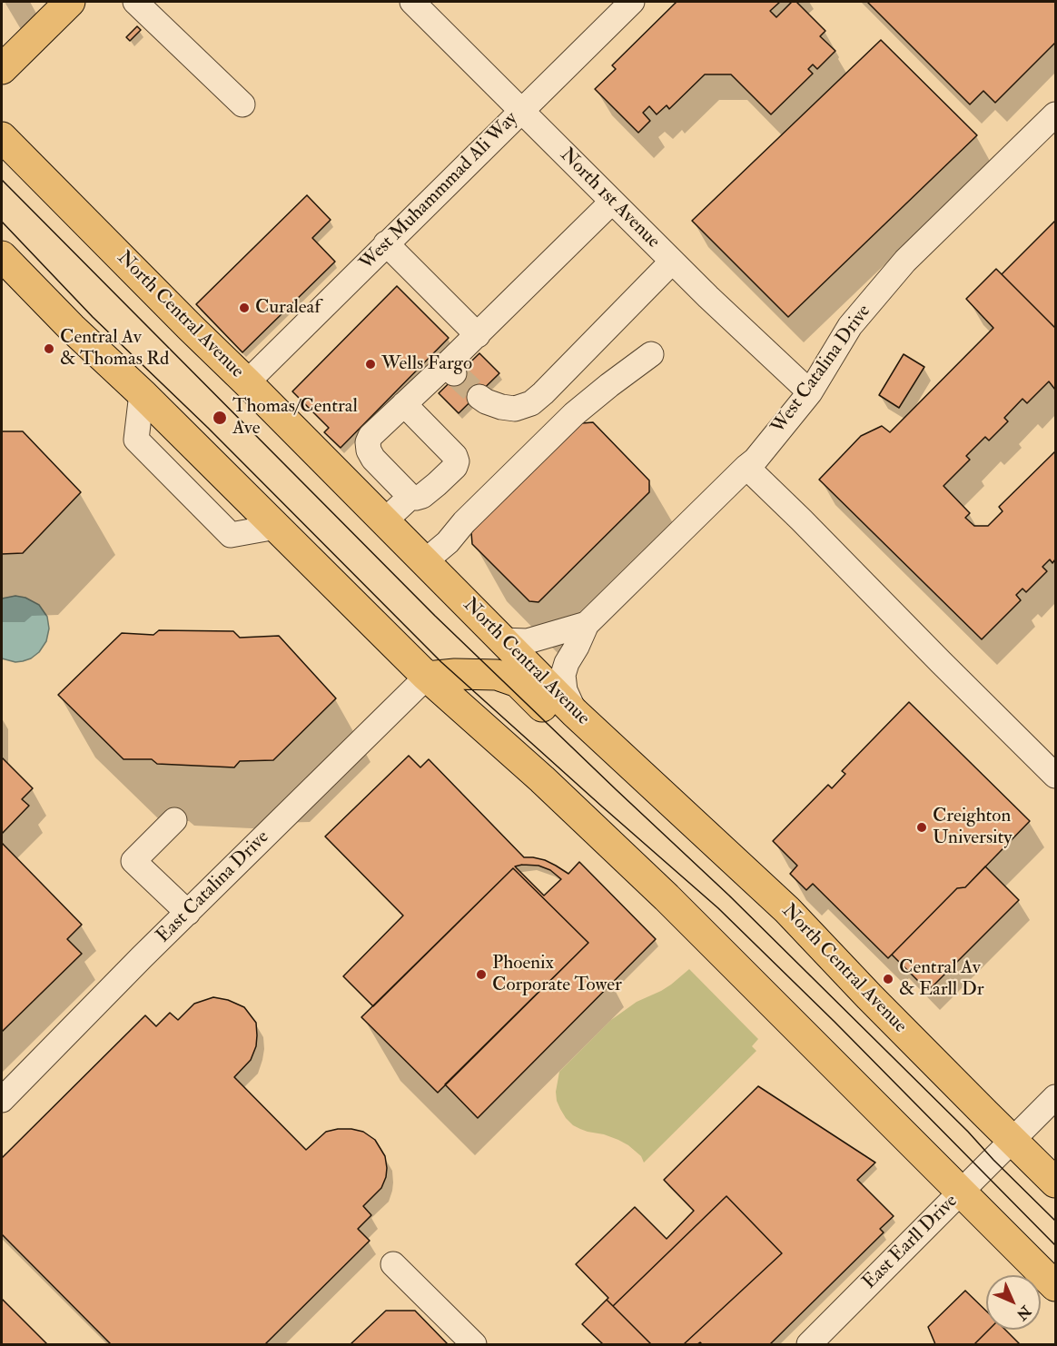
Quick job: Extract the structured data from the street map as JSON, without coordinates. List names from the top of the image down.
{
  "streets": {
    "main road": ["North Central Avenue"],
    "street": [
      "West Muhammmad Ali Way",
      "North 1st Avenue",
      "West Catalina Drive",
      "East Catalina Drive",
      "East Earll Drive"
    ]
  },
  "crossings": [
    ["West Muhammmad Ali Way", "North 1st Avenue"],
    ["West Muhammmad Ali Way", "North Central Avenue"],
    ["North 1st Avenue", "West Catalina Drive"],
    ["North Central Avenue", "West Catalina Drive"],
    ["North Central Avenue", "East Earll Drive"]
  ],
  "places": [
    "Curaleaf",
    "Central Av & Thomas Rd",
    "Wells Fargo",
    "Thomas/Central Ave",
    "Creighton University",
    "Phoenix Corporate Tower",
    "Central Av & Earll Dr"
  ],
  "north": "bottom right"
}
